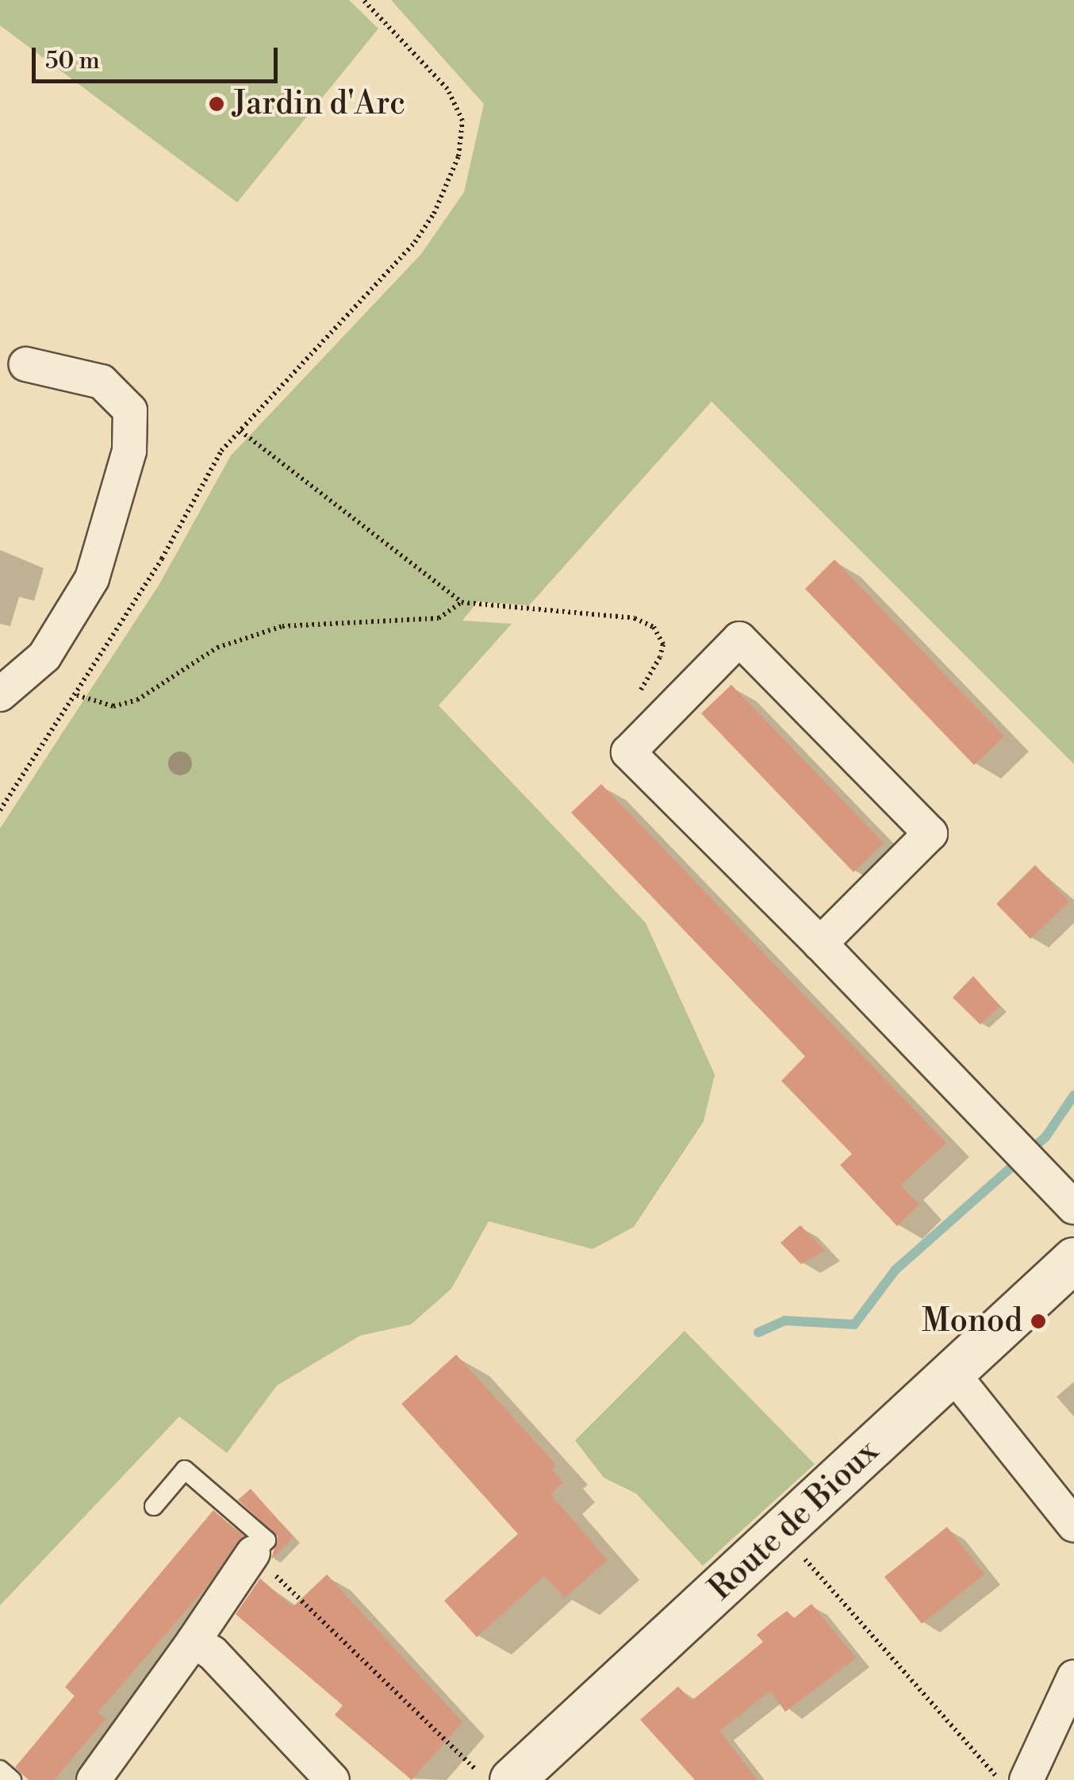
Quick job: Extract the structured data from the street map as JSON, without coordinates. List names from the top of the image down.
{
  "streets": {
    "main road": ["Route de Bioux"]
  },
  "places": ["Jardin d'Arc", "Monod"],
  "scale_bar": "50 m"
}
